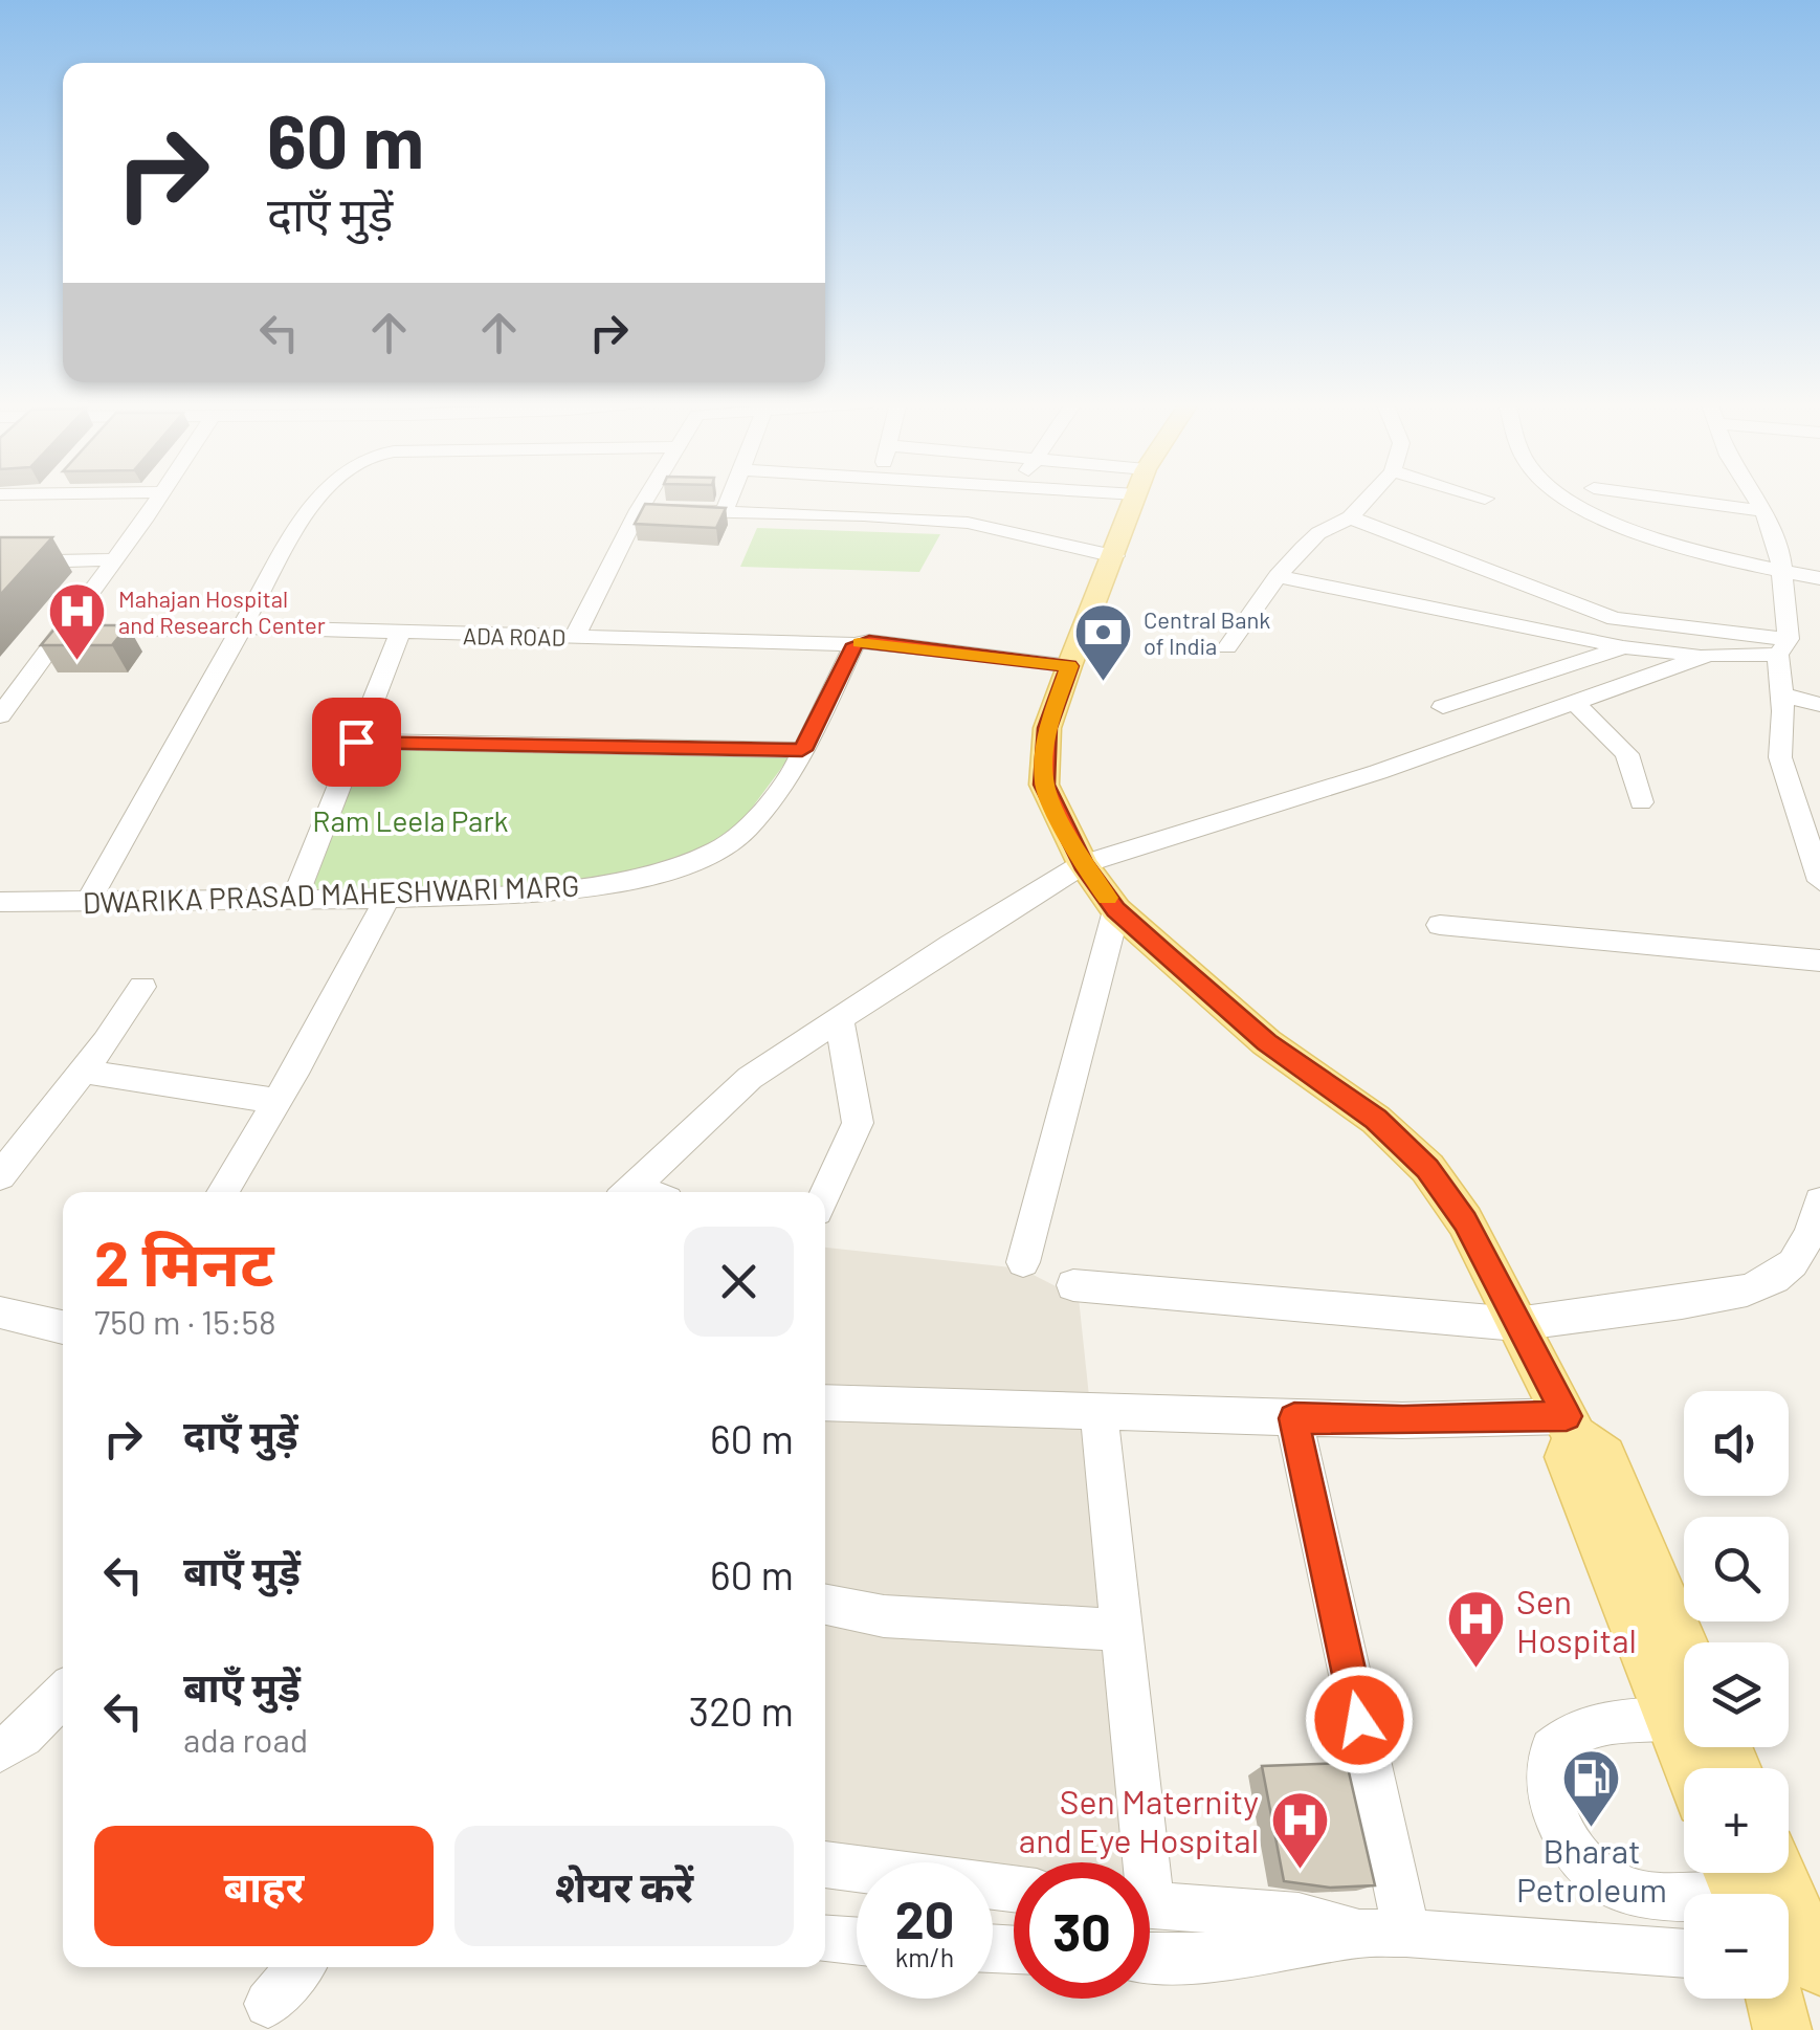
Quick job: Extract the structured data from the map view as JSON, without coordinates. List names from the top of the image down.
{
  "streets": {
    "street": ["ADA ROAD", "DWARIKA PRASAD MAHESHWARI MARG"]
  },
  "crossings": [
    ["ADA ROAD", "DWARIKA PRASAD MAHESHWARI MARG"]
  ],
  "parks": ["Ram Leela Park"],
  "places": {
    "hospital": ["Mahajan Hospital and Research Center", "Sen Hospital", "Sen Maternity and Eye Hospital"],
    "bank": ["Central Bank of India"],
    "fuel station": ["Bharat Petroleum"]
  },
  "page": {
    "turn": ["60 m", "दाएँ मुड़ें"],
    "heading": ["2 मिनट", "750 m · 15:58"],
    "list": [
      {
        "name": "दाएँ मुड़ें",
        "value": "60 m"
      },
      {
        "name": "बाएँ मुड़ें",
        "value": "60 m"
      },
      {
        "name": "बाएँ मुड़ें",
        "note": "ada road",
        "value": "320 m"
      }
    ],
    "map_buttons": ["+", "−"],
    "buttons": ["बाहर", "शेयर करें"],
    "speed": "20 km/h",
    "limit": "30"
  }
}
